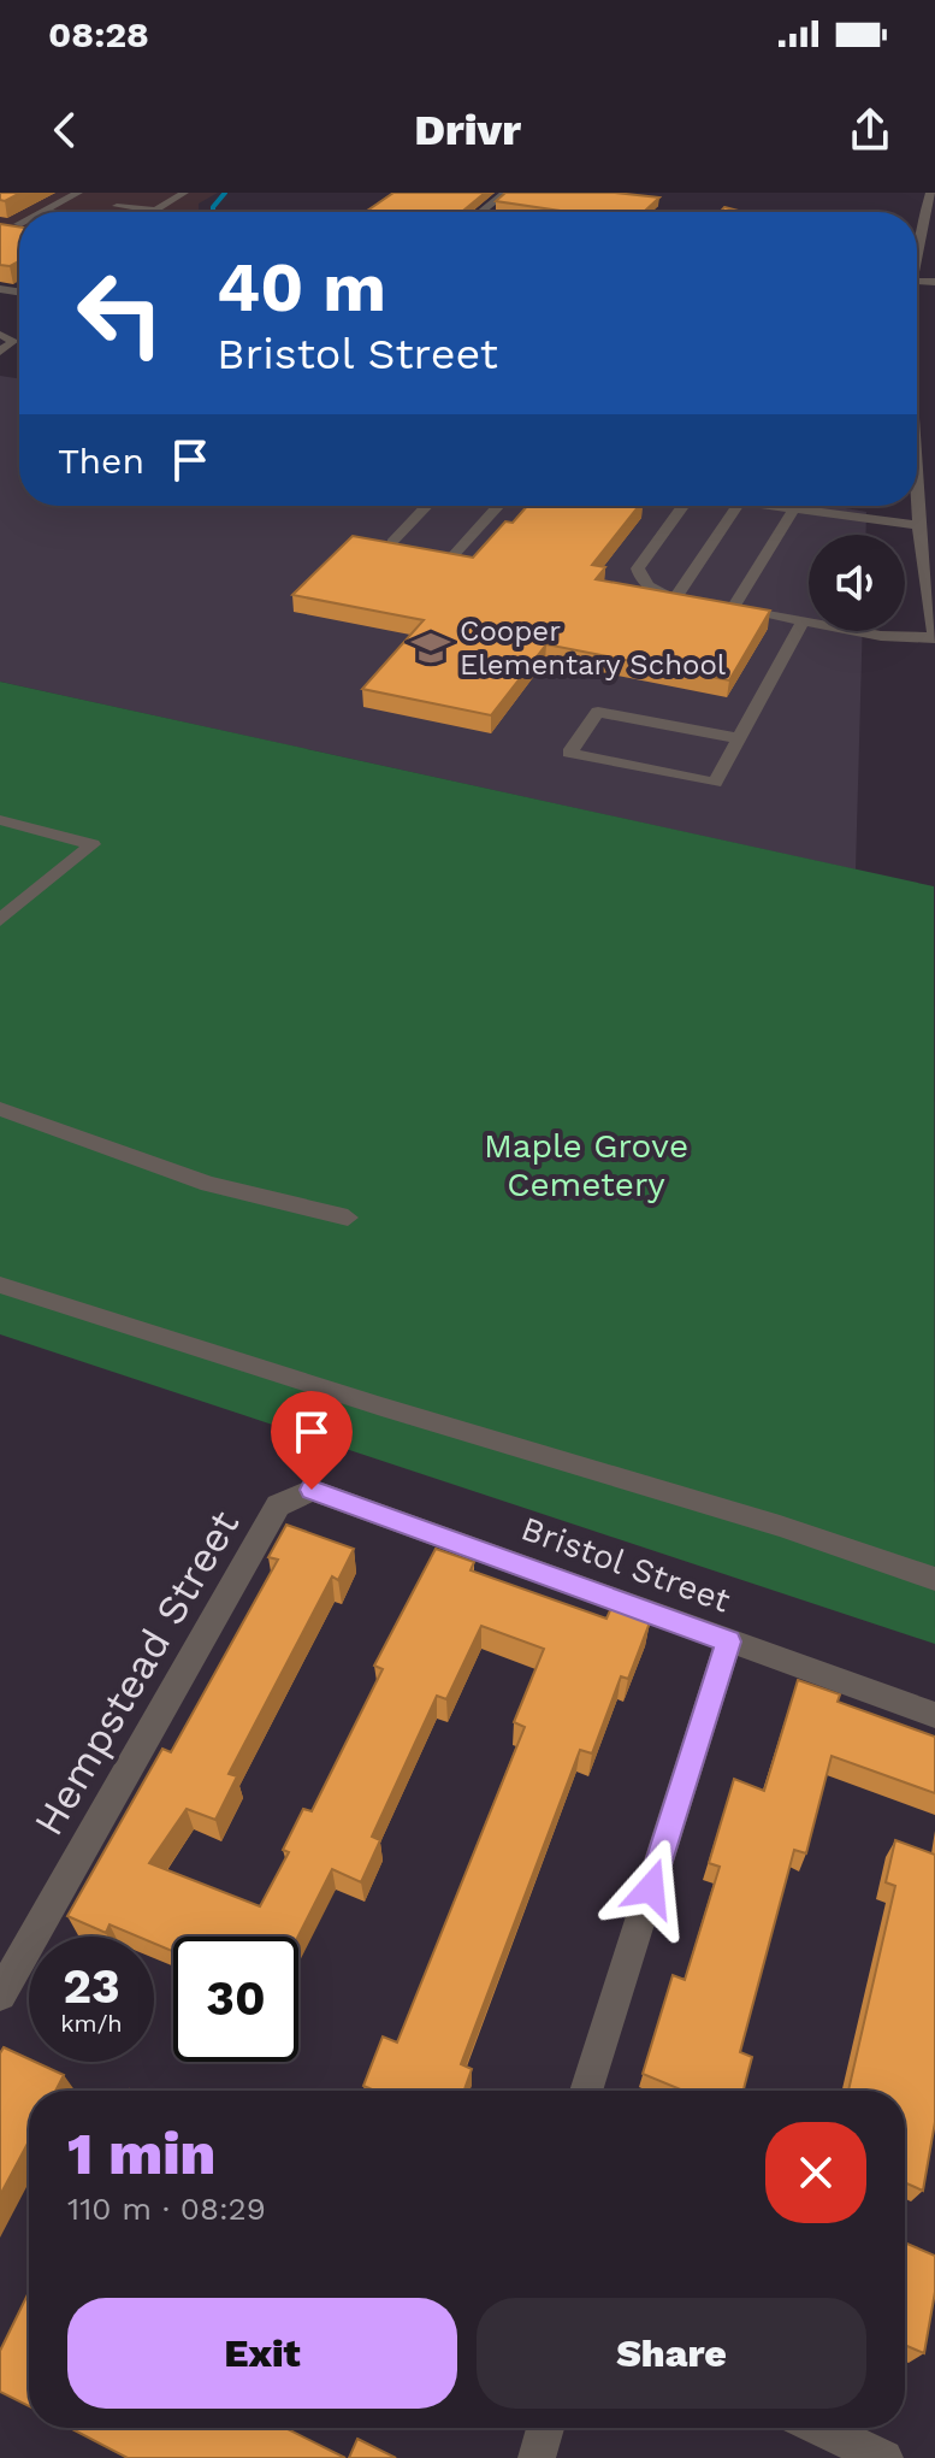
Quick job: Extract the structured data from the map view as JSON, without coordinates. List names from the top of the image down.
{
  "streets": {
    "street": ["Bristol Street", "Hempstead Street"]
  },
  "crossings": [
    ["Bristol Street", "Hempstead Street"]
  ],
  "parks": ["Maple Grove Cemetery"],
  "places": {
    "school or university": ["Cooper Elementary School"]
  },
  "page": {
    "status": "08:28",
    "header": "Drivr",
    "turn": ["40 m", "Bristol Street"],
    "then": "Then",
    "speed": "23 km/h",
    "limit": "30",
    "heading": ["1 min", "110 m · 08:29"],
    "buttons": ["Exit", "Share"]
  }
}
